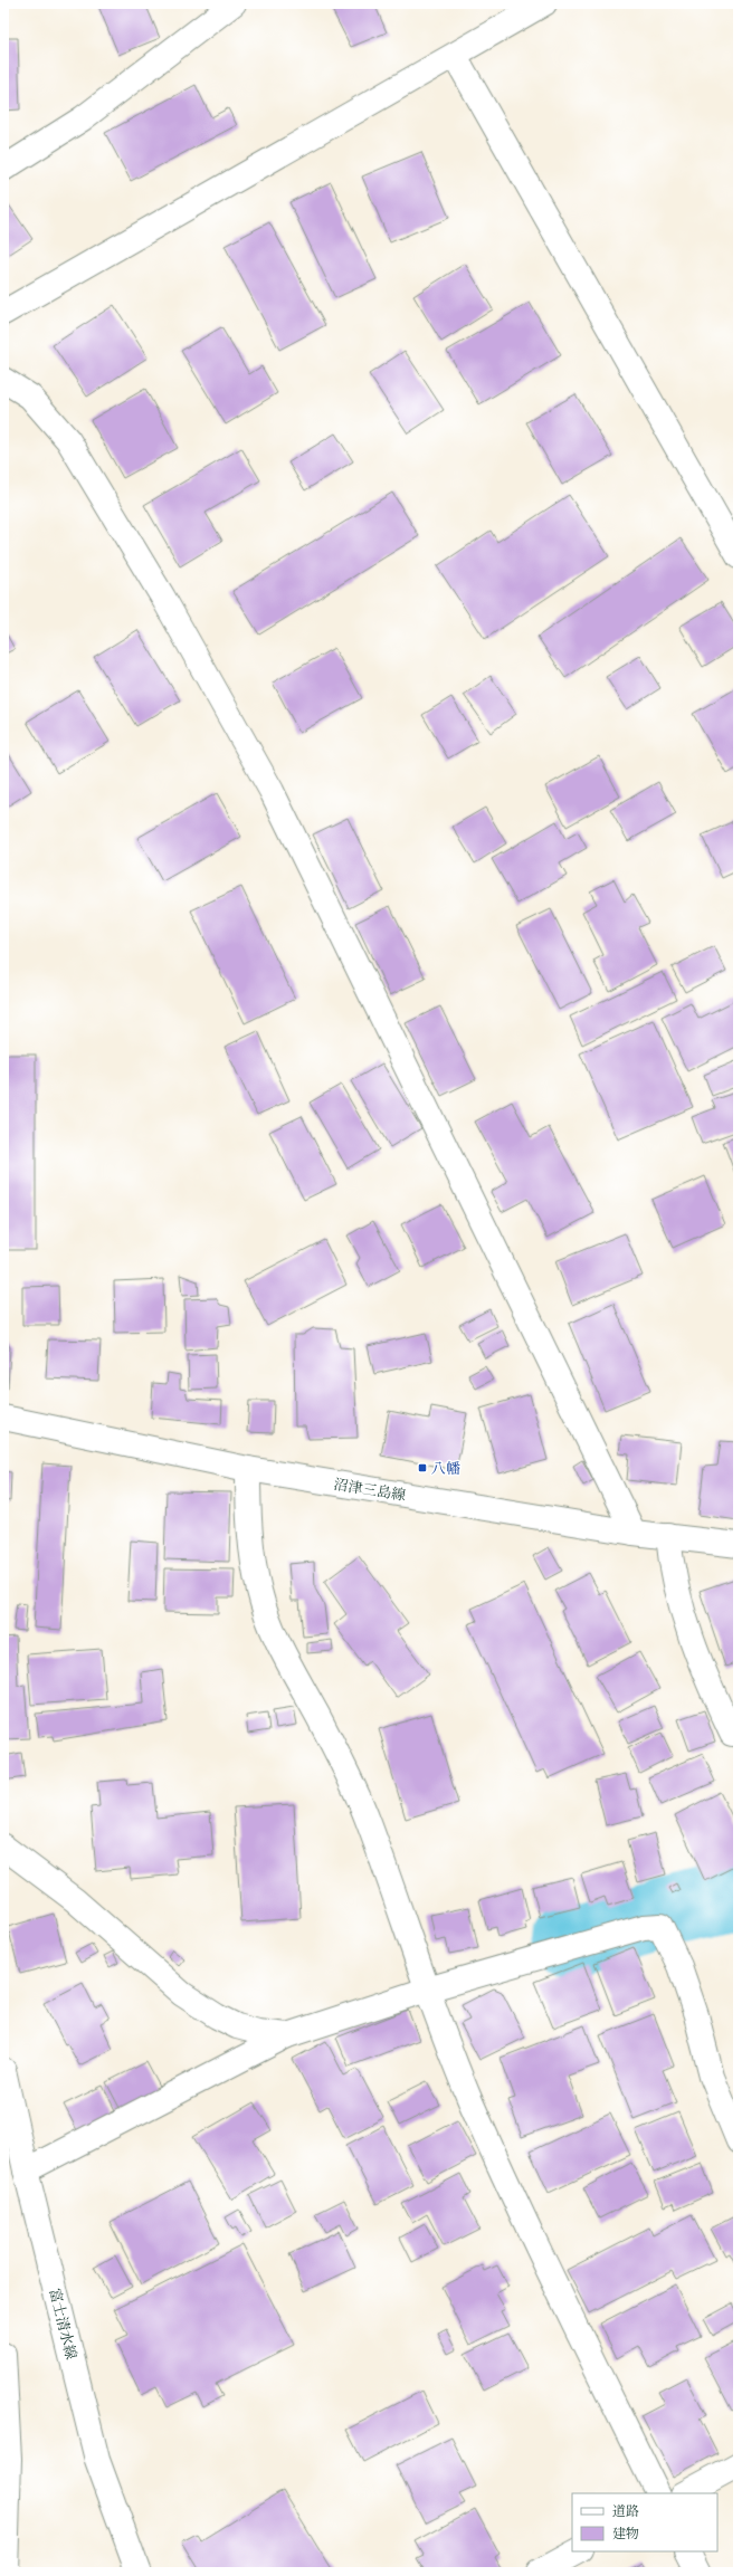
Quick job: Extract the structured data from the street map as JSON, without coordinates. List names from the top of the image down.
{
  "streets": {
    "main road": ["沼津三島線", "富士清水線"]
  },
  "places": {
    "transit": ["八幡"]
  },
  "legend": ["道路", "建物"]
}
